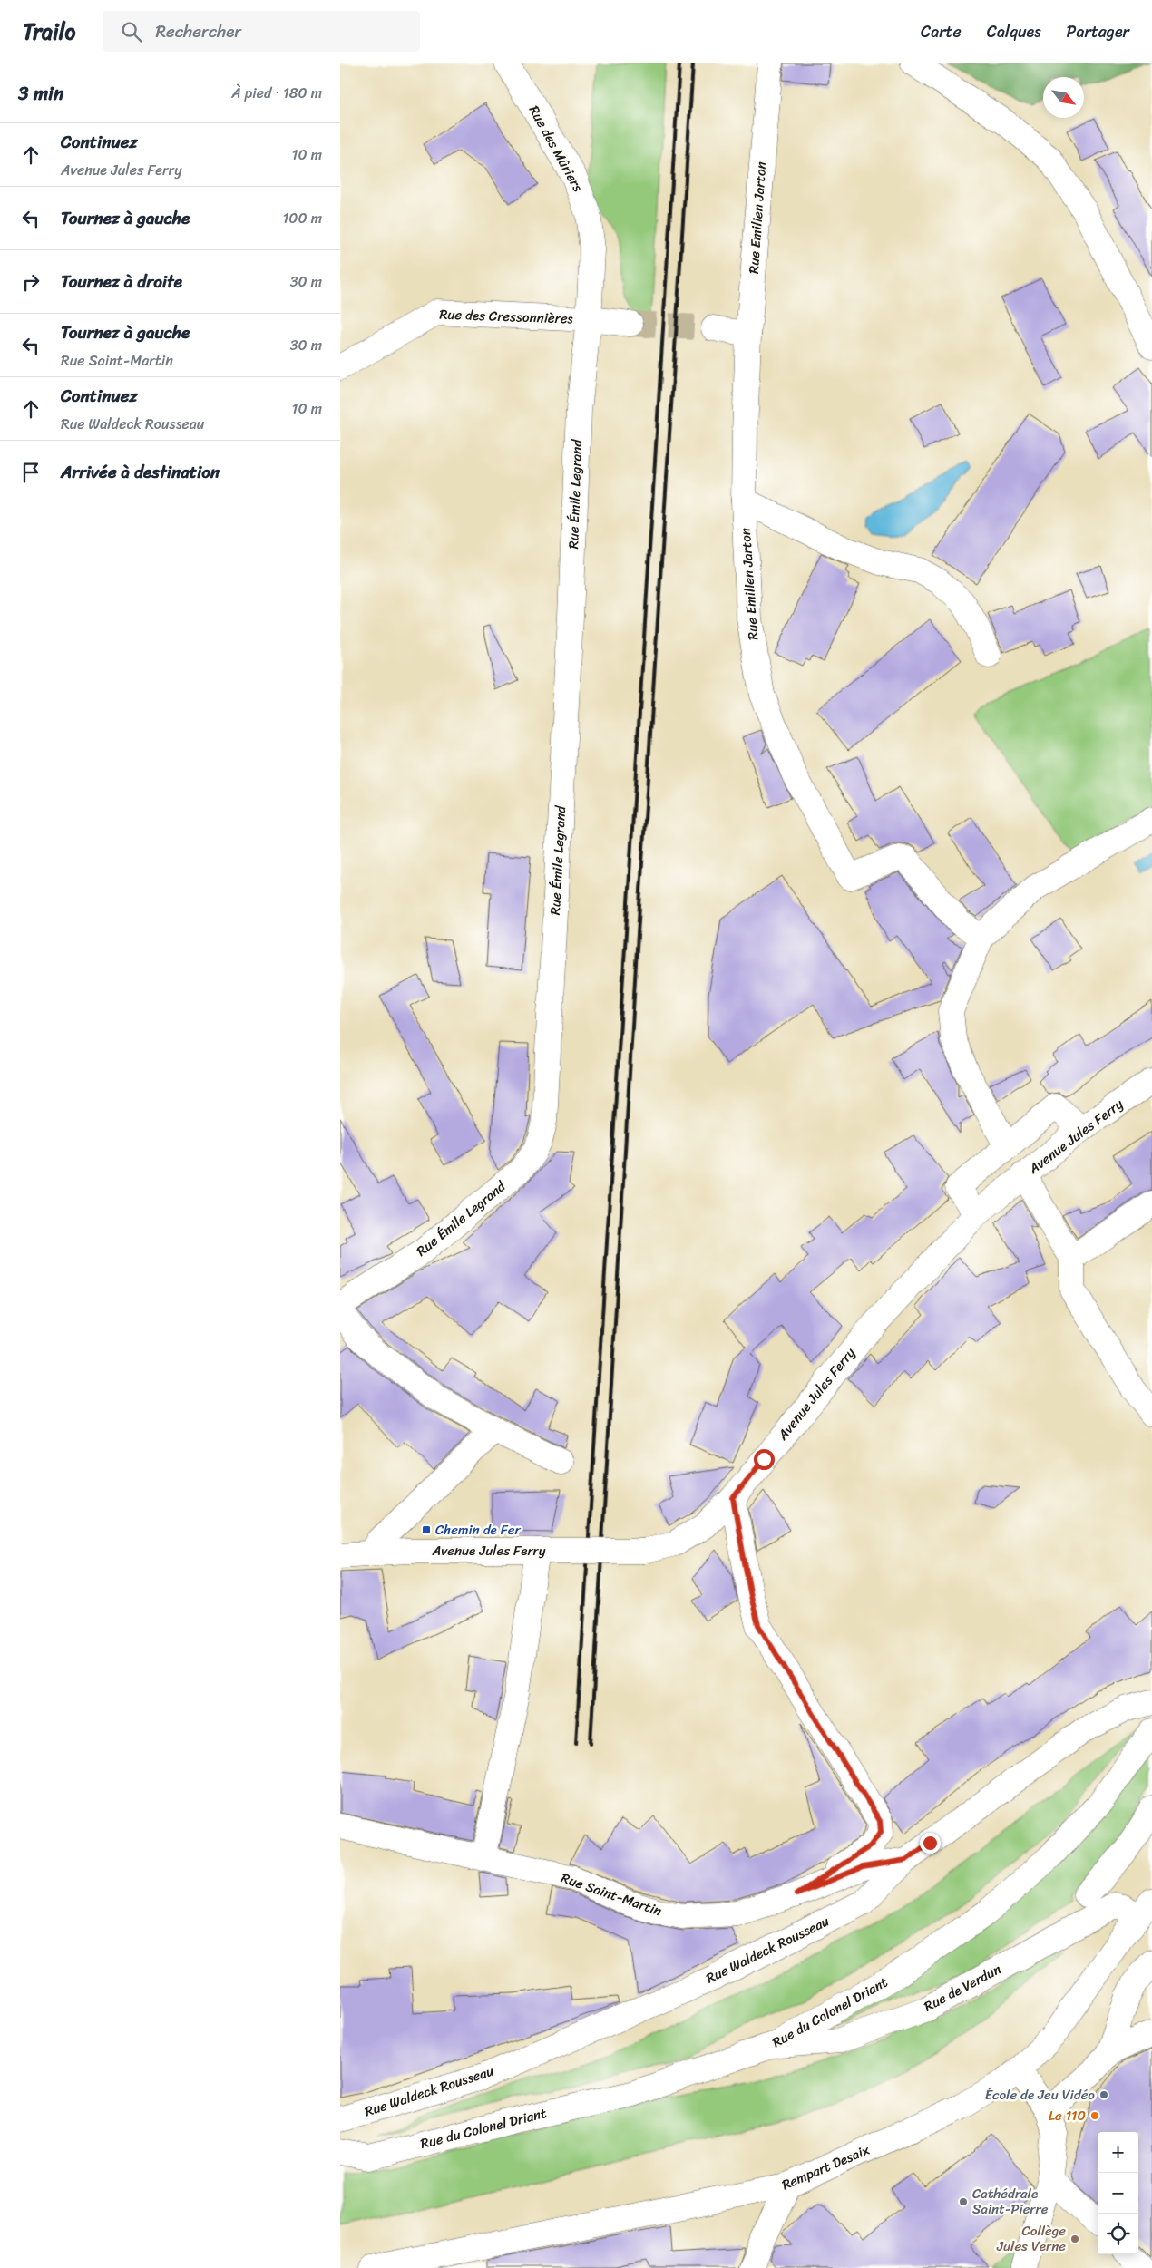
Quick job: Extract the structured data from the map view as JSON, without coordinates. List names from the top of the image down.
{
  "streets": {
    "street": [
      "Rue des Mûriers",
      "Rue Emilien Jarton",
      "Rue des Cressonnières",
      "Rue Émile Legrand",
      "Avenue Jules Ferry",
      "Rue Saint-Martin",
      "Rue Waldeck Rousseau",
      "Rue de Verdun",
      "Rue du Colonel Driant",
      "Rempart Desaix"
    ]
  },
  "crossings": [
    ["Rue des Mûriers", "Rue des Cressonnières"],
    ["Rue des Mûriers", "Rue Émile Legrand"],
    ["Rue des Cressonnières", "Rue Émile Legrand"],
    ["Rue Saint-Martin", "Rue Waldeck Rousseau"],
    ["Rue de Verdun", "Rue du Colonel Driant"],
    ["Rue de Verdun", "Rempart Desaix"]
  ],
  "places": {
    "transit": ["Chemin de Fer"],
    "other": [
      "École de Jeu Vidéo",
      "Le 110",
      "Cathédrale Saint-Pierre",
      "Collège Jules Verne"
    ]
  },
  "north": "bottom right",
  "page": {
    "header": "Trailo",
    "search": "Rechercher",
    "nav": ["Carte", "Calques", "Partager"],
    "heading": ["3 min", "À pied · 180 m"],
    "list": [
      ["Continuez", "Avenue Jules Ferry", "10 m"],
      ["Tournez à gauche", "100 m"],
      ["Tournez à droite", "30 m"],
      ["Tournez à gauche", "Rue Saint-Martin", "30 m"],
      ["Continuez", "Rue Waldeck Rousseau", "10 m"],
      "Arrivée à destination"
    ],
    "map_buttons": ["+", "−"]
  }
}
